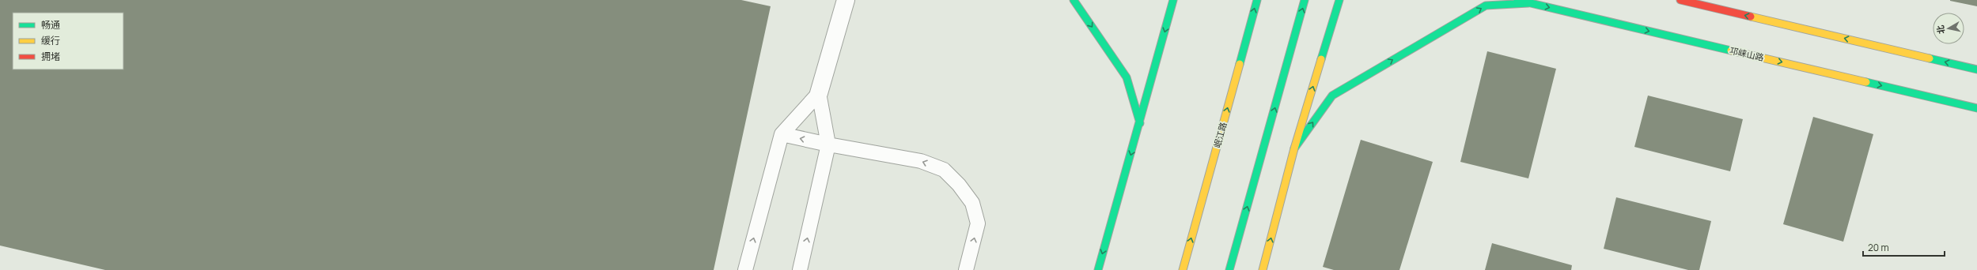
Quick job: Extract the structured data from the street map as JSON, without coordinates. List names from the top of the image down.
{
  "streets": {
    "main road": ["邛崃山路", "岷江路"]
  },
  "legend": ["畅通", "缓行", "拥堵"],
  "scale_bar": "20 m",
  "north": "left"
}
